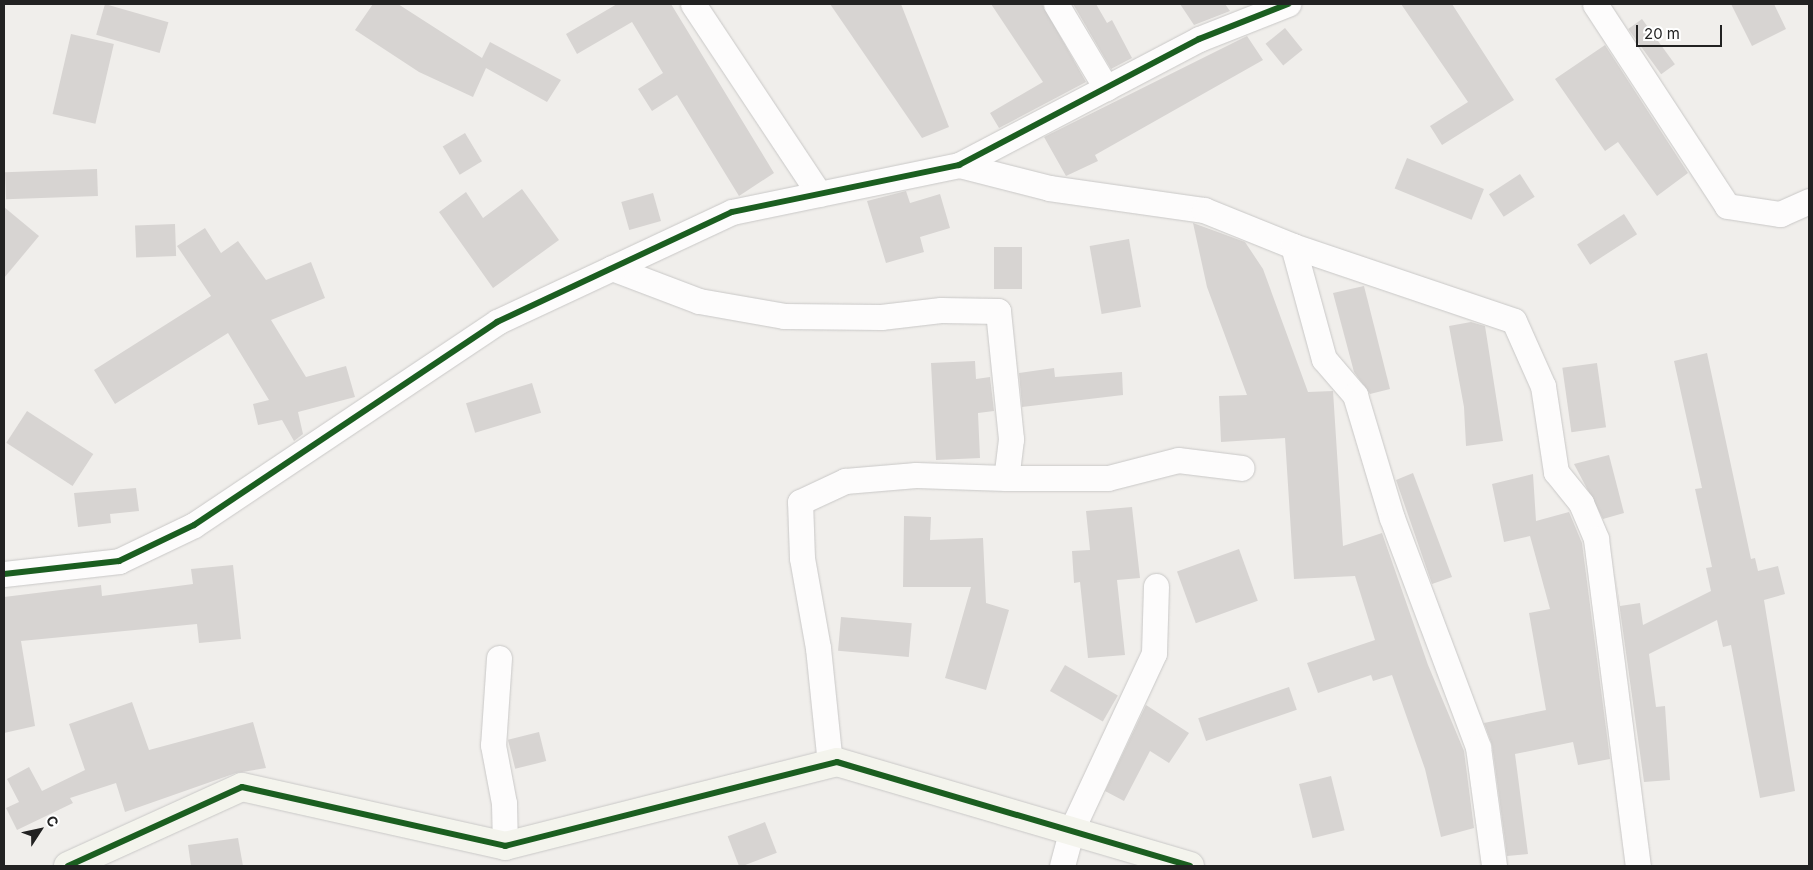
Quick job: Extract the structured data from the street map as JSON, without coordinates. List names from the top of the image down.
{
  "scale_bar": "20 m",
  "north": "top right"
}
